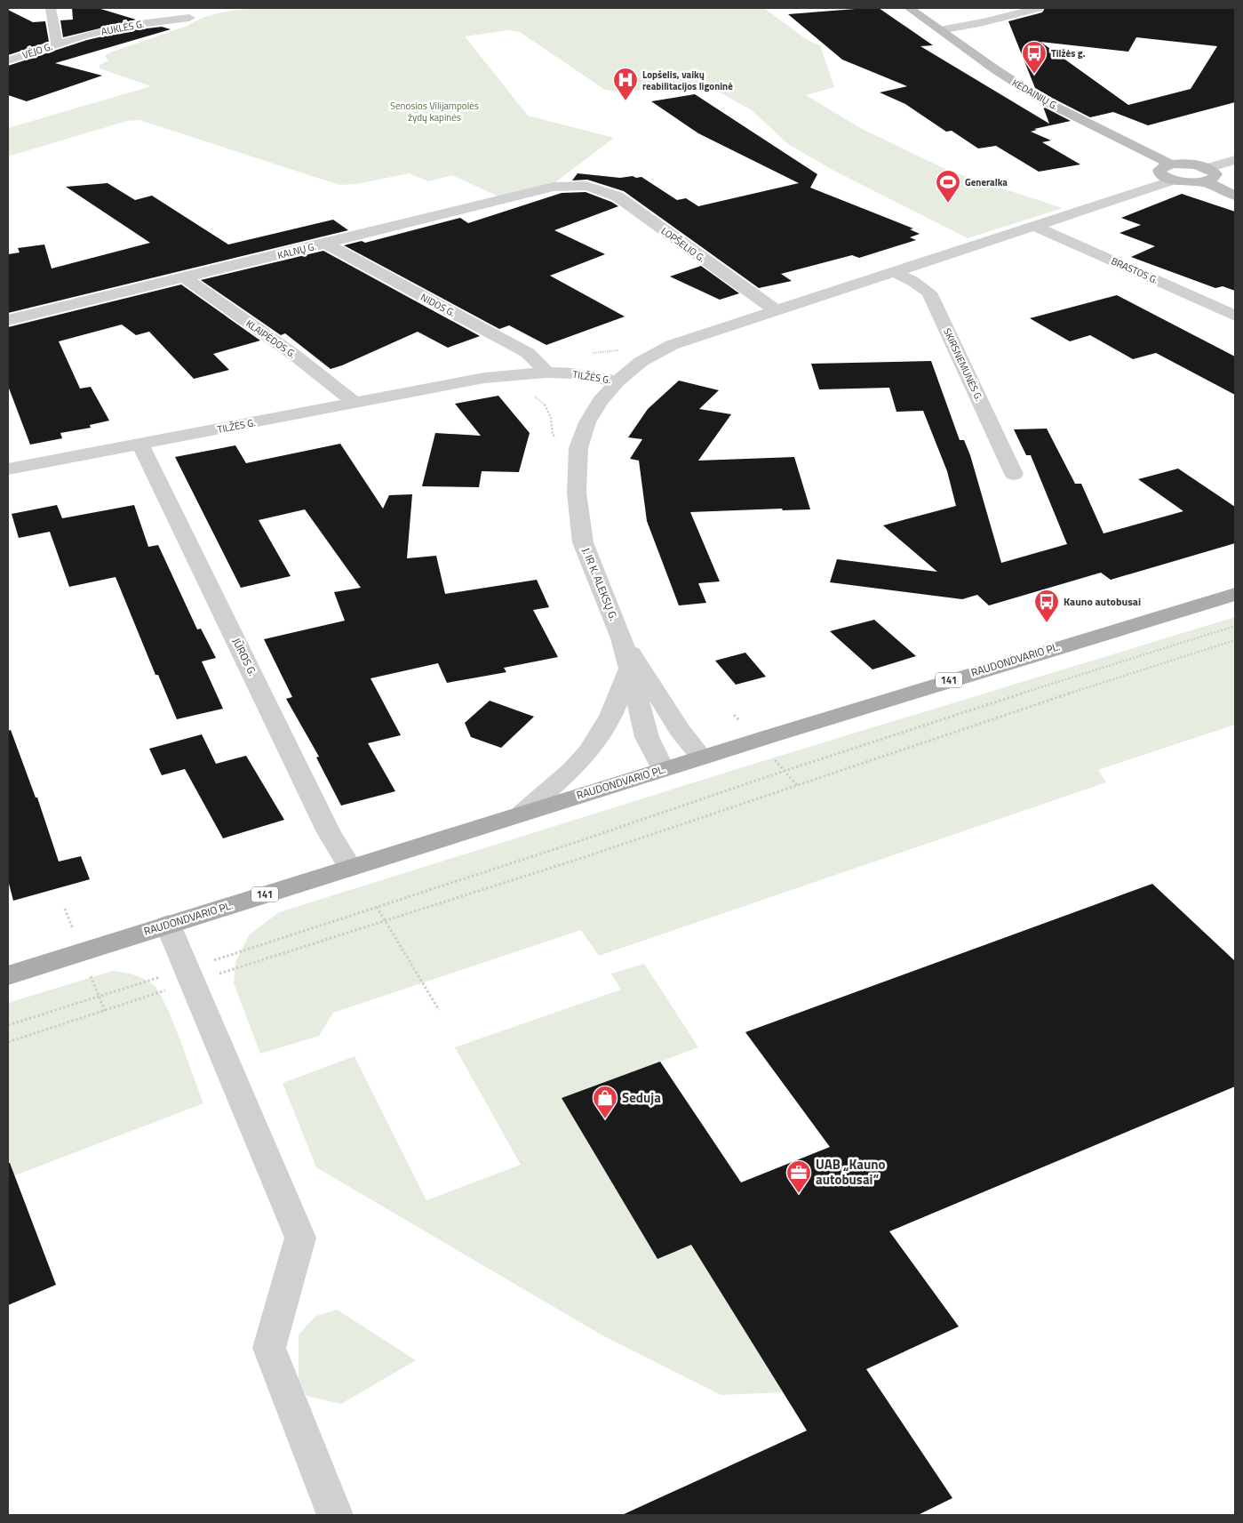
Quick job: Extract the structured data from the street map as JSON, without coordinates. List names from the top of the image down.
{
  "streets": {
    "main road": ["KĖDAINIŲ G.", "RAUDONDVARIO PL.", "141"],
    "street": [
      "AUKLĖS G.",
      "VĖJO G.",
      "LOPŠELIO G.",
      "KALNŲ G.",
      "BRASTOS G.",
      "NIDOS G.",
      "KLAIPĖDOS G.",
      "SKIRSNEMUNĖS G.",
      "TILŽĖS G.",
      "J. IR K. ALEKSŲ G.",
      "JŪROS G."
    ]
  },
  "crossings": [
    ["AUKLĖS G.", "VĖJO G."],
    ["LOPŠELIO G.", "KALNŲ G."],
    ["LOPŠELIO G.", "TILŽĖS G."],
    ["KALNŲ G.", "NIDOS G."],
    ["KALNŲ G.", "KLAIPĖDOS G."],
    ["BRASTOS G.", "TILŽĖS G."],
    ["NIDOS G.", "TILŽĖS G."],
    ["KLAIPĖDOS G.", "TILŽĖS G."],
    ["SKIRSNEMUNĖS G.", "TILŽĖS G."],
    ["TILŽĖS G.", "J. IR K. ALEKSŲ G."],
    ["TILŽĖS G.", "JŪROS G."],
    ["J. IR K. ALEKSŲ G.", "RAUDONDVARIO PL."],
    ["JŪROS G.", "RAUDONDVARIO PL."]
  ],
  "parks": ["Senosios Vilijampolės žydų kapinės"],
  "places": {
    "bus stop": ["Tilžės g.", "Kauno autobusai"],
    "hospital": ["Lopšelis, vaikų reabilitacijos ligoninė"],
    "sports": ["Generalka"],
    "shop": ["Seduja"],
    "office": ["UAB „Kauno autobusai“"]
  }
}
